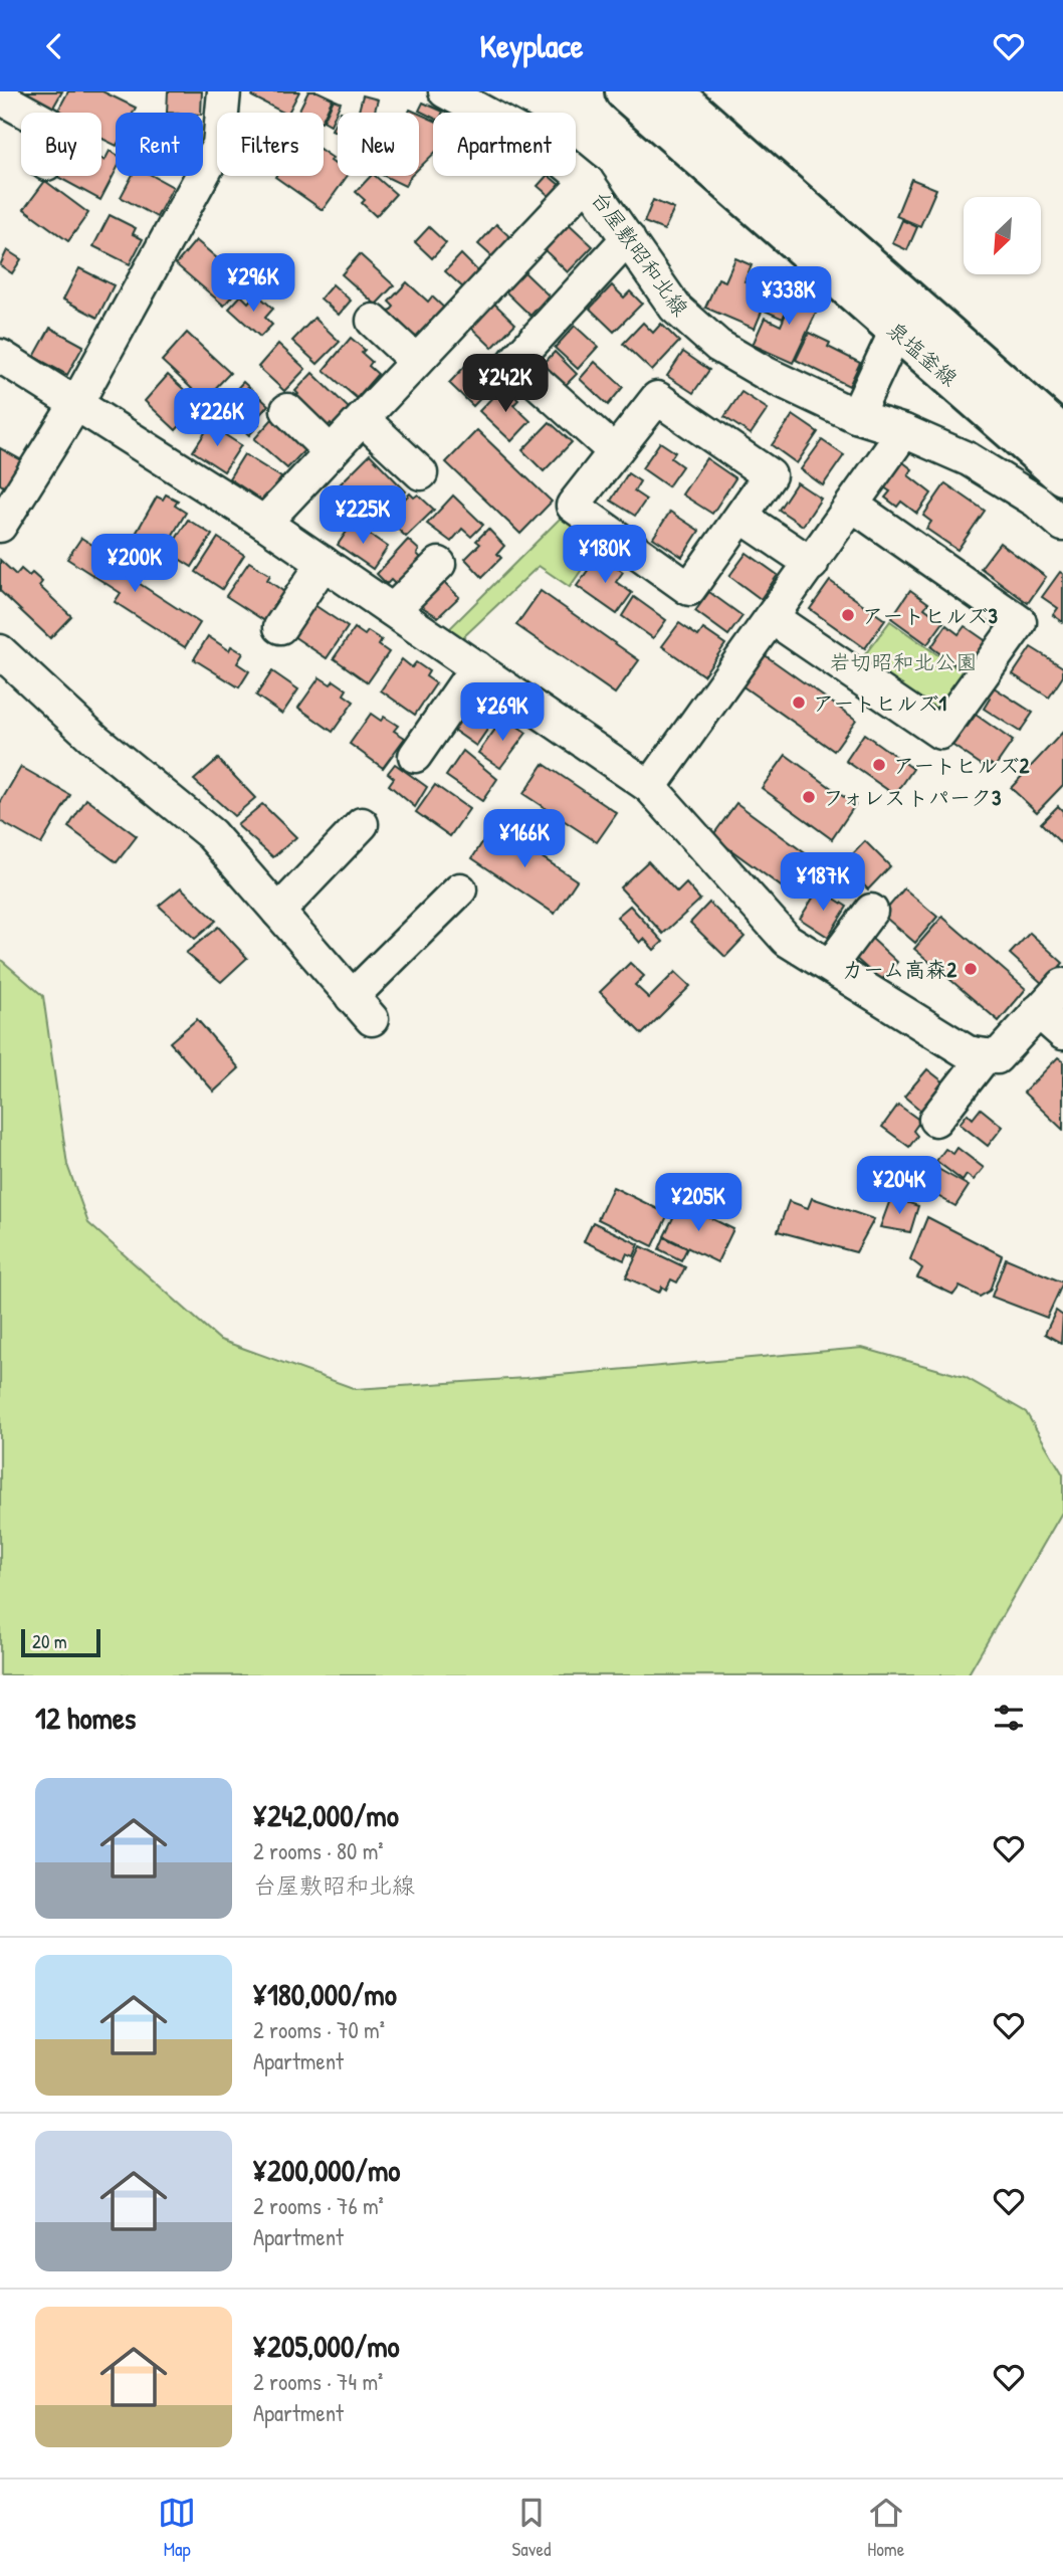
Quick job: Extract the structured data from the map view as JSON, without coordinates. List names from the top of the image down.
{
  "streets": {
    "main road": ["泉塩釜線"],
    "street": ["台屋敷昭和北線"]
  },
  "parks": ["岩切昭和北公園"],
  "places": [
    "アートヒルズ3",
    "アートヒルズ1",
    "アートヒルズ2",
    "フォレストパーク3",
    "カーム高森2"
  ],
  "scale_bar": "20 m",
  "north": "bottom left",
  "page": {
    "header": "Keyplace",
    "chip": [
      "Buy",
      "Rent",
      "Filters",
      "New",
      "Apartment"
    ],
    "price": [
      "¥296K",
      "¥338K",
      "¥242K",
      "¥226K",
      "¥225K",
      "¥180K",
      "¥200K",
      "¥269K",
      "¥166K",
      "¥187K",
      "¥204K",
      "¥205K"
    ],
    "scale": "20 m",
    "heading": "12 homes",
    "list": [
      {
        "name": "¥242,000/mo",
        "note": "2 rooms · 80 m² · 台屋敷昭和北線"
      },
      {
        "name": "¥180,000/mo",
        "note": "2 rooms · 70 m² · Apartment"
      },
      {
        "name": "¥200,000/mo",
        "note": "2 rooms · 76 m² · Apartment"
      },
      {
        "name": "¥205,000/mo",
        "note": "2 rooms · 74 m² · Apartment"
      }
    ],
    "tabs": ["Map", "Saved", "Home"]
  }
}
